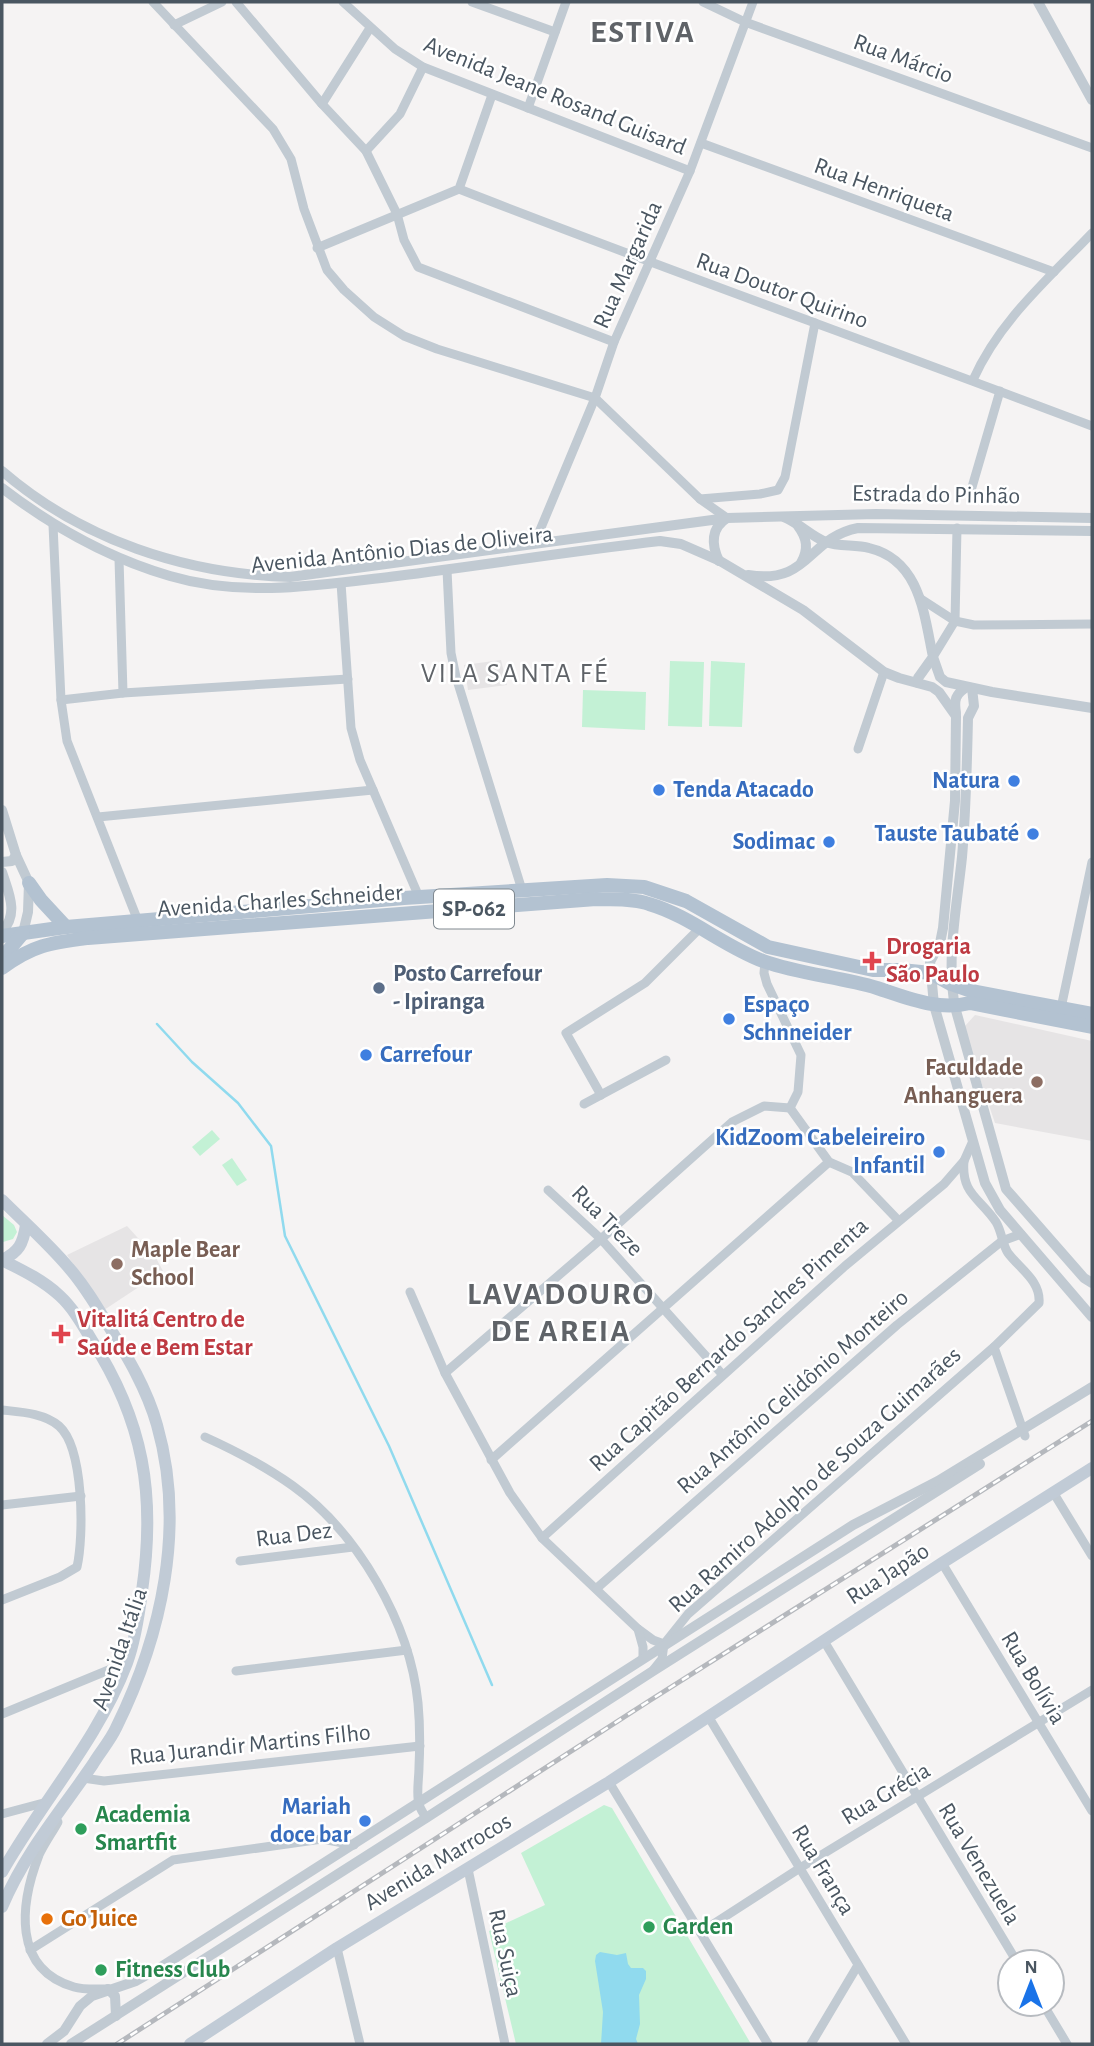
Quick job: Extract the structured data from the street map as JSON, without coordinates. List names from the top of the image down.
{
  "streets": {
    "main road": [
      "Avenida Charles Schneider",
      "SP-062",
      "Rua Japão",
      "Avenida Itália",
      "Avenida Marrocos"
    ],
    "street": [
      "Rua Márcio",
      "Avenida Jeane Rosand Guisard",
      "Rua Henriqueta",
      "Rua Margarida",
      "Rua Doutor Quirino",
      "Estrada do Pinhão",
      "Avenida Antônio Dias de Oliveira",
      "Rua Treze",
      "Rua Capitão Bernardo Sanches Pimenta",
      "Rua Antônio Celidônio Monteiro",
      "Rua Ramiro Adolpho de Souza Guimarães",
      "Rua Dez",
      "Rua Bolívia",
      "Rua Jurandir Martins Filho",
      "Rua Grécia",
      "Rua Venezuela",
      "Rua França",
      "Rua Suiça"
    ]
  },
  "crossings": [
    ["Rua Márcio", "Rua Margarida"],
    ["Avenida Jeane Rosand Guisard", "Rua Margarida"],
    ["Rua Henriqueta", "Rua Margarida"],
    ["Rua Margarida", "Rua Doutor Quirino"],
    ["Rua Margarida", "Estrada do Pinhão"],
    ["Estrada do Pinhão", "Avenida Antônio Dias de Oliveira"],
    ["Rua Treze", "Rua Capitão Bernardo Sanches Pimenta"],
    ["Rua Antônio Celidônio Monteiro", "Rua Ramiro Adolpho de Souza Guimarães"],
    ["Rua Japão", "Rua Bolívia"],
    ["Rua Japão", "Avenida Marrocos"],
    ["Rua Japão", "Rua Venezuela"],
    ["Rua Japão", "Rua França"],
    ["Avenida Itália", "Rua Jurandir Martins Filho"],
    ["Rua Bolívia", "Rua Grécia"],
    ["Rua Grécia", "Rua Venezuela"],
    ["Rua Grécia", "Rua França"],
    ["Avenida Marrocos", "Rua França"],
    ["Avenida Marrocos", "Rua Suiça"]
  ],
  "districts": ["ESTIVA", "VILA SANTA FÉ", "LAVADOURO DE AREIA"],
  "places": {
    "other": [
      "Natura",
      "Tenda Atacado",
      "Tauste Taubaté",
      "Sodimac",
      "Posto Carrefour - Ipiranga",
      "Espaço Schnneider",
      "Carrefour",
      "Faculdade Anhanguera",
      "KidZoom Cabeleireiro Infantil",
      "Maple Bear School",
      "Mariah doce bar",
      "Academia Smartfit",
      "Go Juice",
      "Garden",
      "Fitness Club"
    ],
    "health": ["Drogaria São Paulo", "Vitalitá Centro de Saúde e Bem Estar"]
  },
  "north": "top"
}
